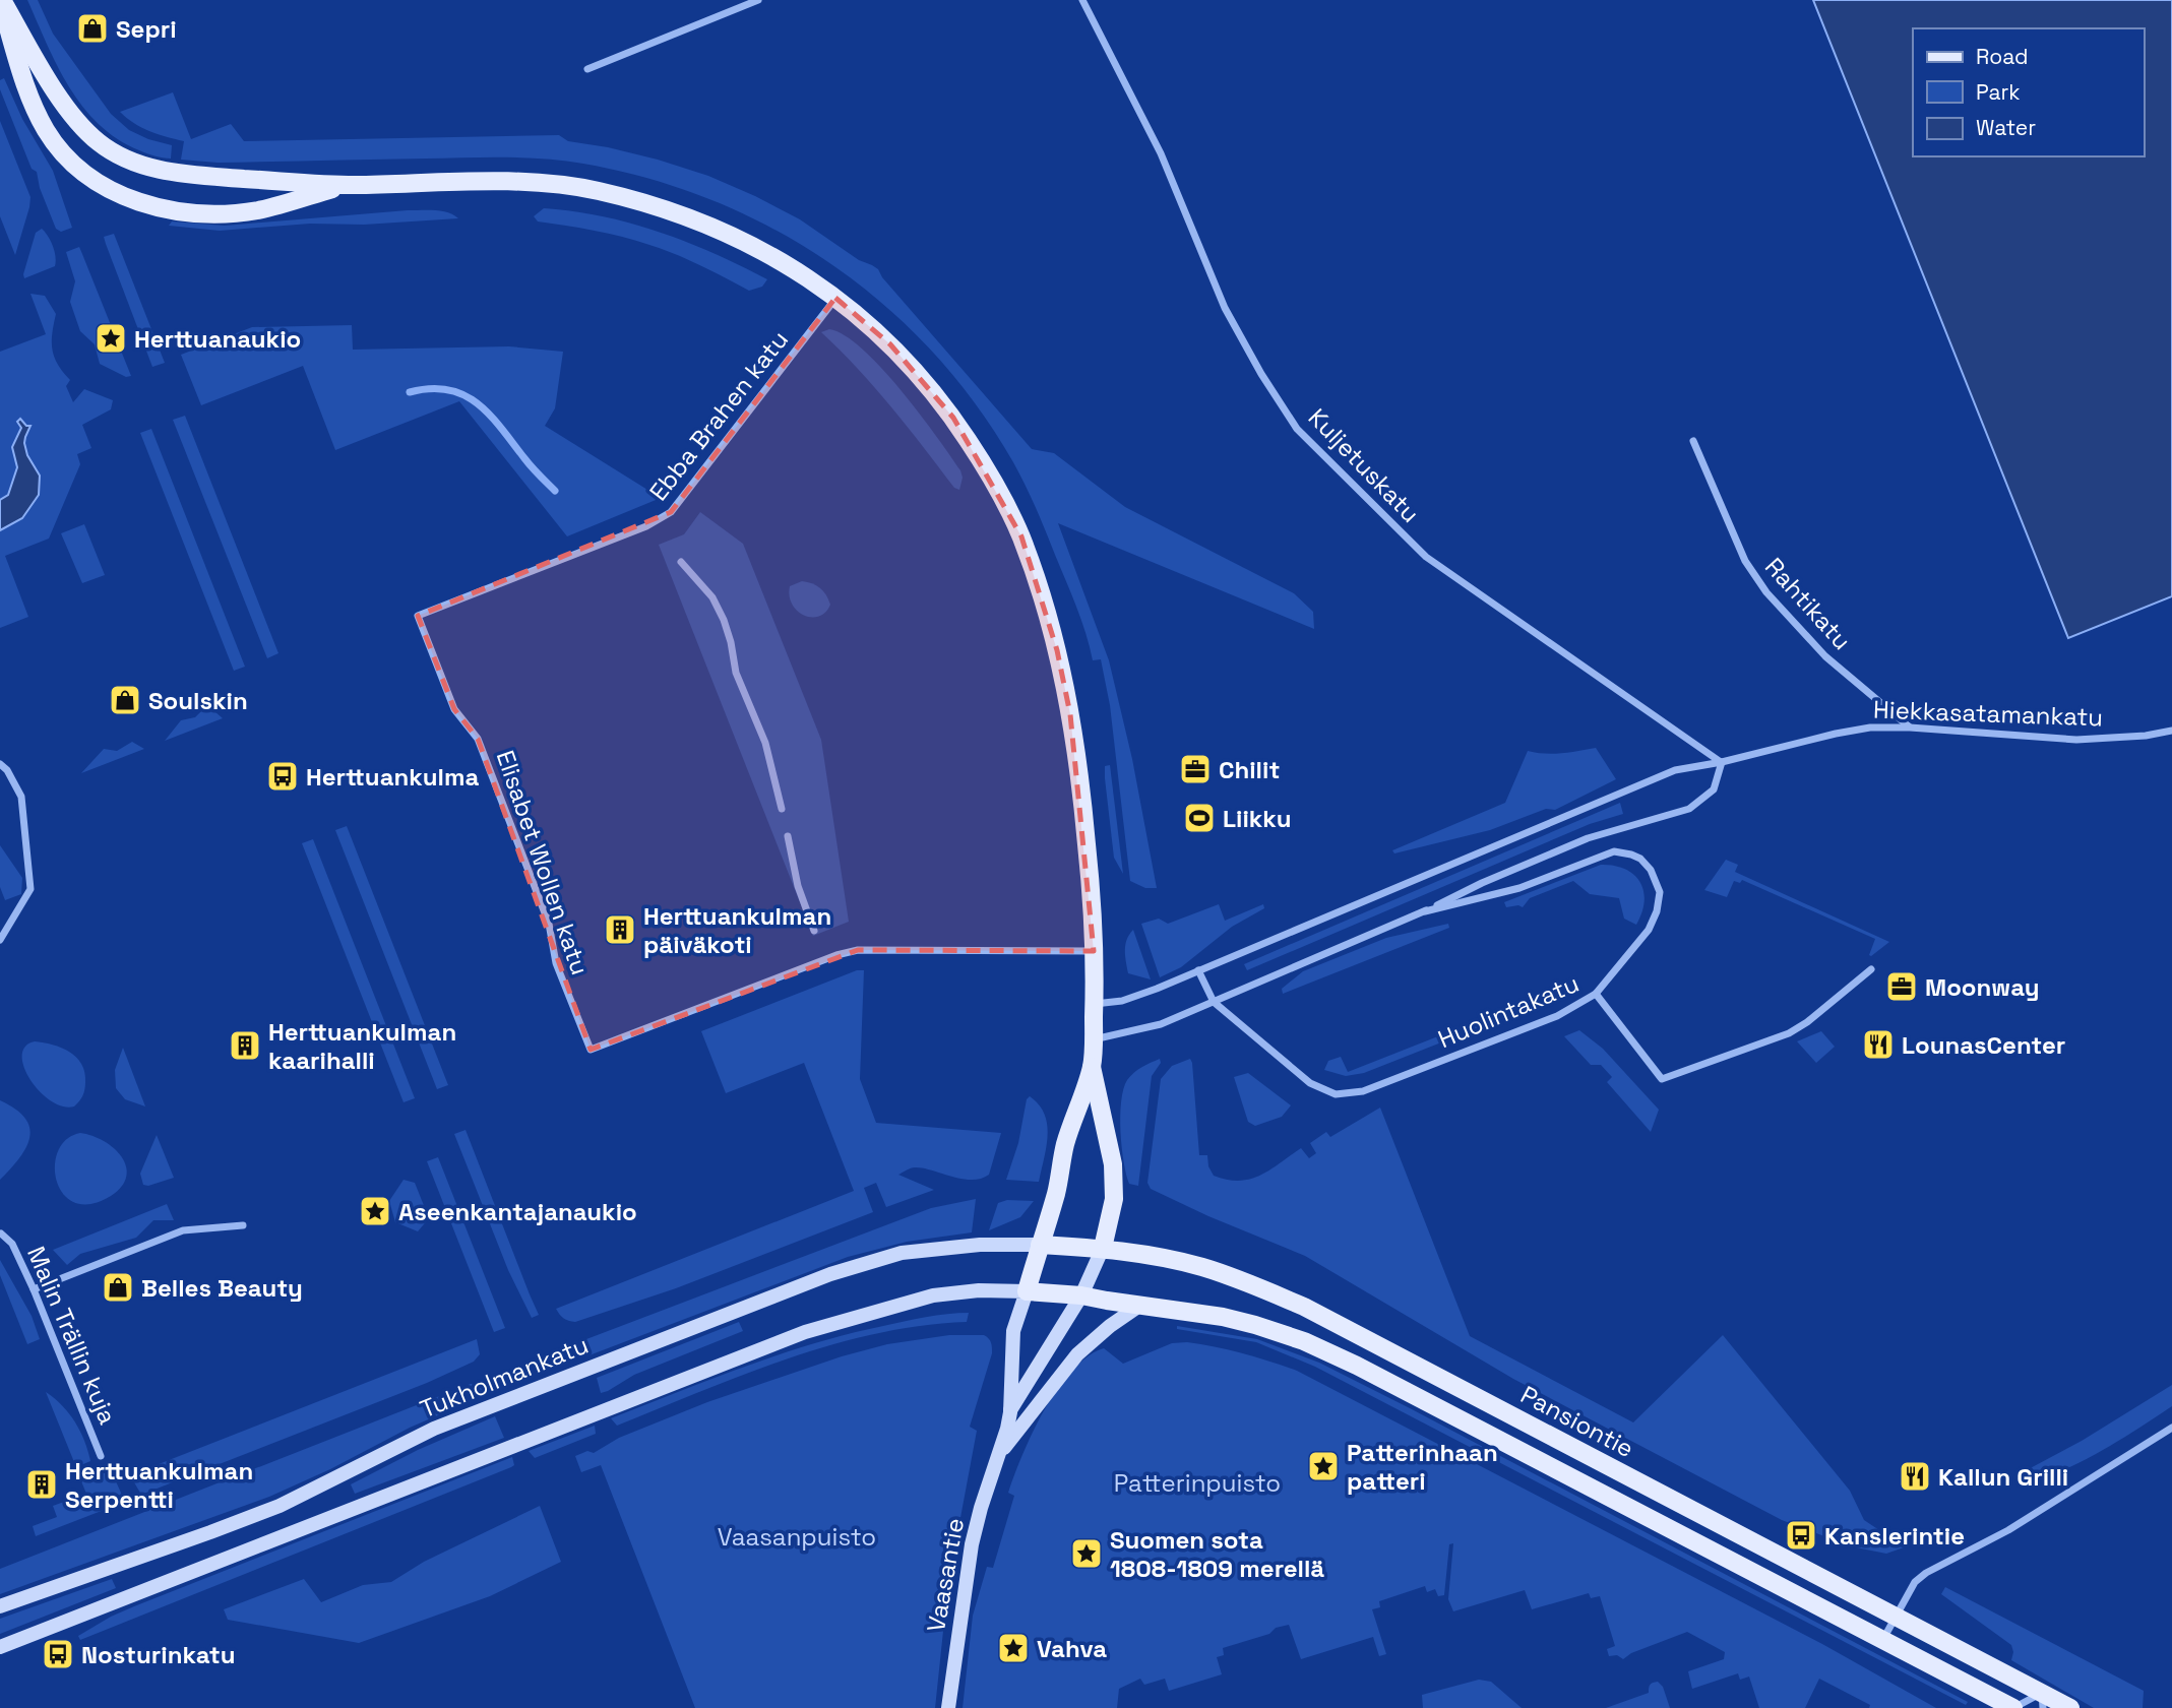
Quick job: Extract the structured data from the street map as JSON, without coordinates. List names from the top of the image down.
{
  "streets": {
    "main road": ["Tukholmankatu", "Pansiontie", "Vaasantie"],
    "street": [
      "Ebba Brahen katu",
      "Kuljetuskatu",
      "Rahtikatu",
      "Hiekkasatamankatu",
      "Elisabet Wollen katu",
      "Huolintakatu",
      "Malin Trällin kuja"
    ]
  },
  "crossings": [
    ["Ebba Brahen katu", "Elisabet Wollen katu"],
    ["Kuljetuskatu", "Hiekkasatamankatu"],
    ["Rahtikatu", "Hiekkasatamankatu"],
    ["Hiekkasatamankatu", "Huolintakatu"],
    ["Tukholmankatu", "Pansiontie"],
    ["Pansiontie", "Vaasantie"]
  ],
  "parks": ["Patterinpuisto", "Vaasanpuisto"],
  "places": {
    "shop": ["Sepri", "Soulskin", "Belles Beauty"],
    "place": [
      "Herttuanaukio",
      "Aseenkantajanaukio",
      "Patterinhaan patteri",
      "Suomen sota 1808-1809 merellä",
      "Vahva"
    ],
    "office": ["Chilit", "Moonway"],
    "bus stop": ["Herttuankulma", "Kanslerintie", "Nosturinkatu"],
    "sports": ["Liikku"],
    "building": ["Herttuankulman päiväkoti", "Herttuankulman kaarihalli", "Herttuankulman Serpentti"],
    "restaurant": ["LounasCenter", "Kallun Grilli"]
  },
  "legend": ["Road", "Park", "Water"]
}
